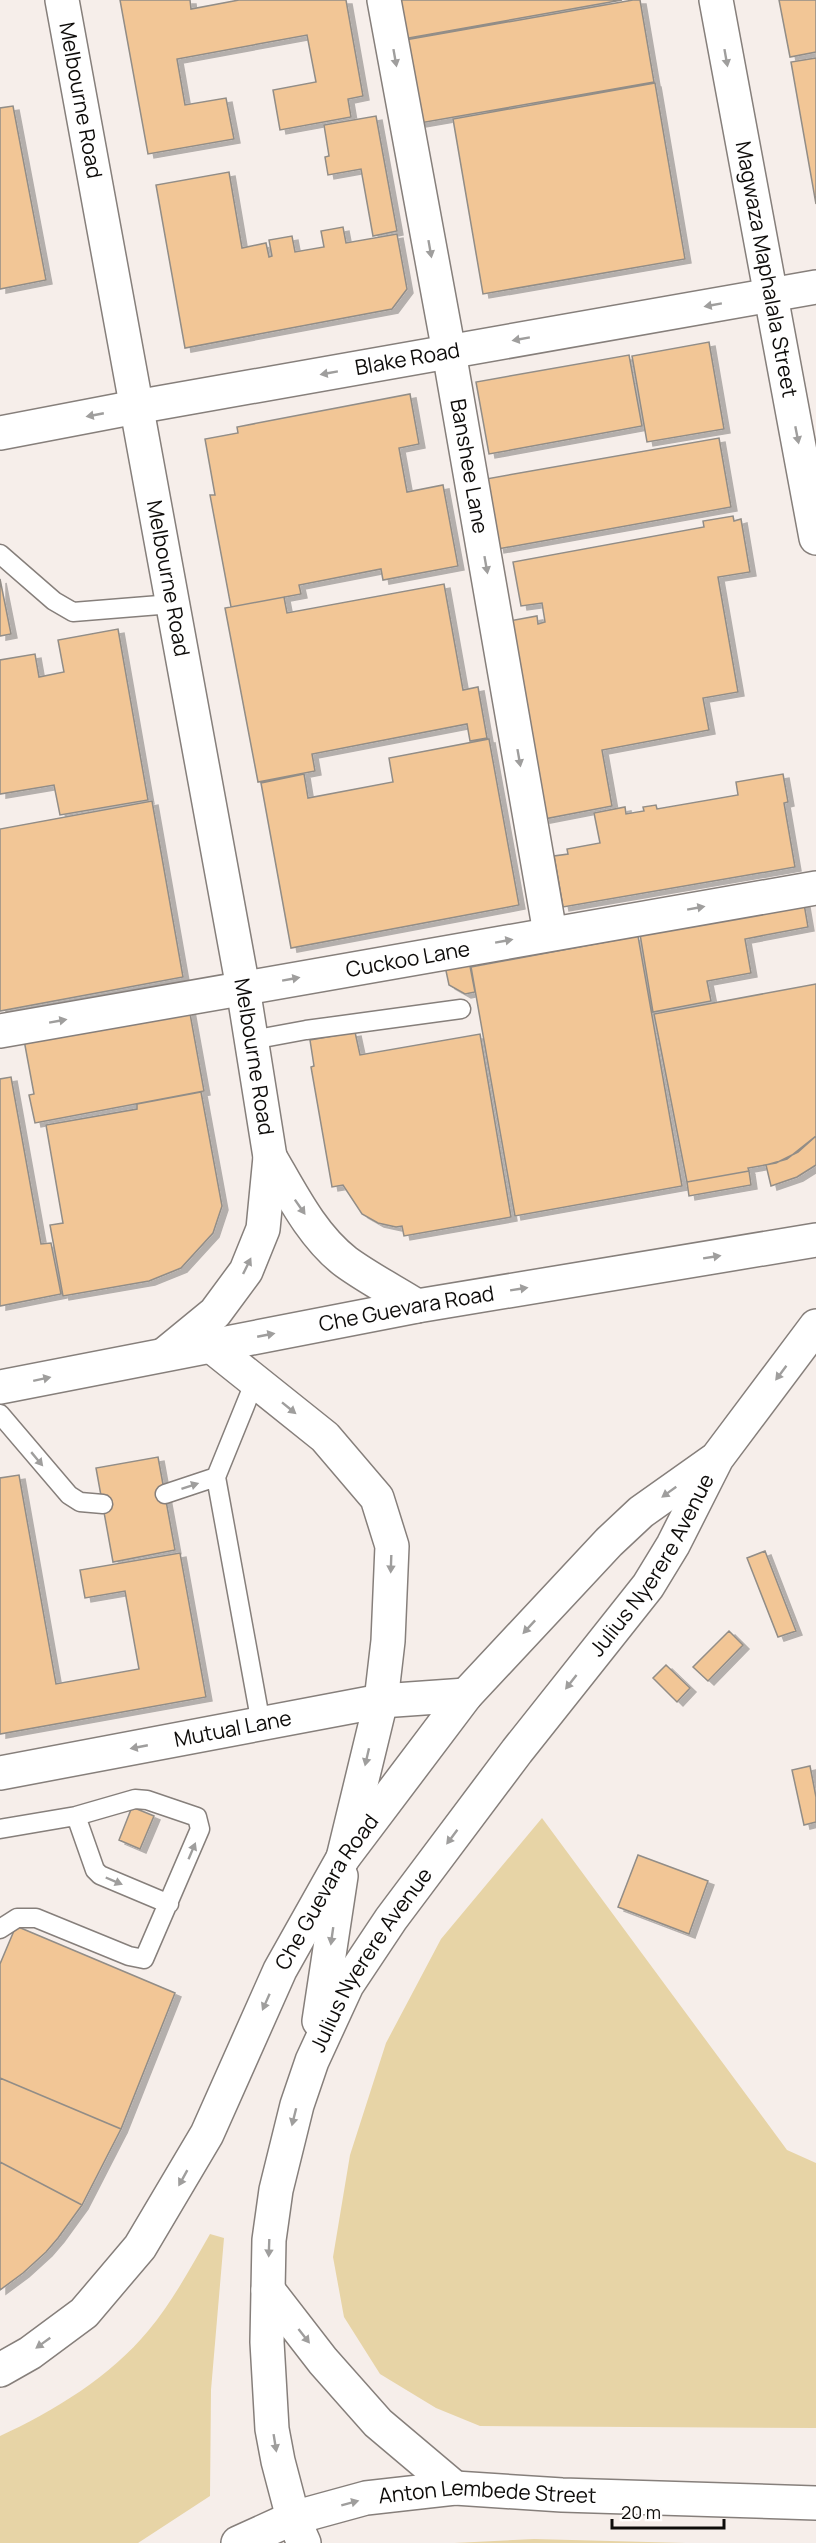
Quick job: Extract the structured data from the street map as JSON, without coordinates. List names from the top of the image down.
{
  "streets": {
    "street": [
      "Melbourne Road",
      "Magwaza Maphalala Street",
      "Blake Road",
      "Banshee Lane",
      "Cuckoo Lane",
      "Che Guevara Road",
      "Julius Nyerere Avenue",
      "Mutual Lane",
      "Anton Lembede Street"
    ]
  },
  "crossings": [
    ["Melbourne Road", "Blake Road"],
    ["Melbourne Road", "Cuckoo Lane"],
    ["Melbourne Road", "Che Guevara Road"],
    ["Magwaza Maphalala Street", "Blake Road"],
    ["Blake Road", "Banshee Lane"],
    ["Banshee Lane", "Cuckoo Lane"],
    ["Che Guevara Road", "Julius Nyerere Avenue"],
    ["Che Guevara Road", "Mutual Lane"],
    ["Julius Nyerere Avenue", "Anton Lembede Street"]
  ],
  "one_way": [
    "Magwaza Maphalala Street",
    "Blake Road",
    "Banshee Lane",
    "Cuckoo Lane",
    "Mutual Lane"
  ],
  "scale_bar": "20 m"
}
